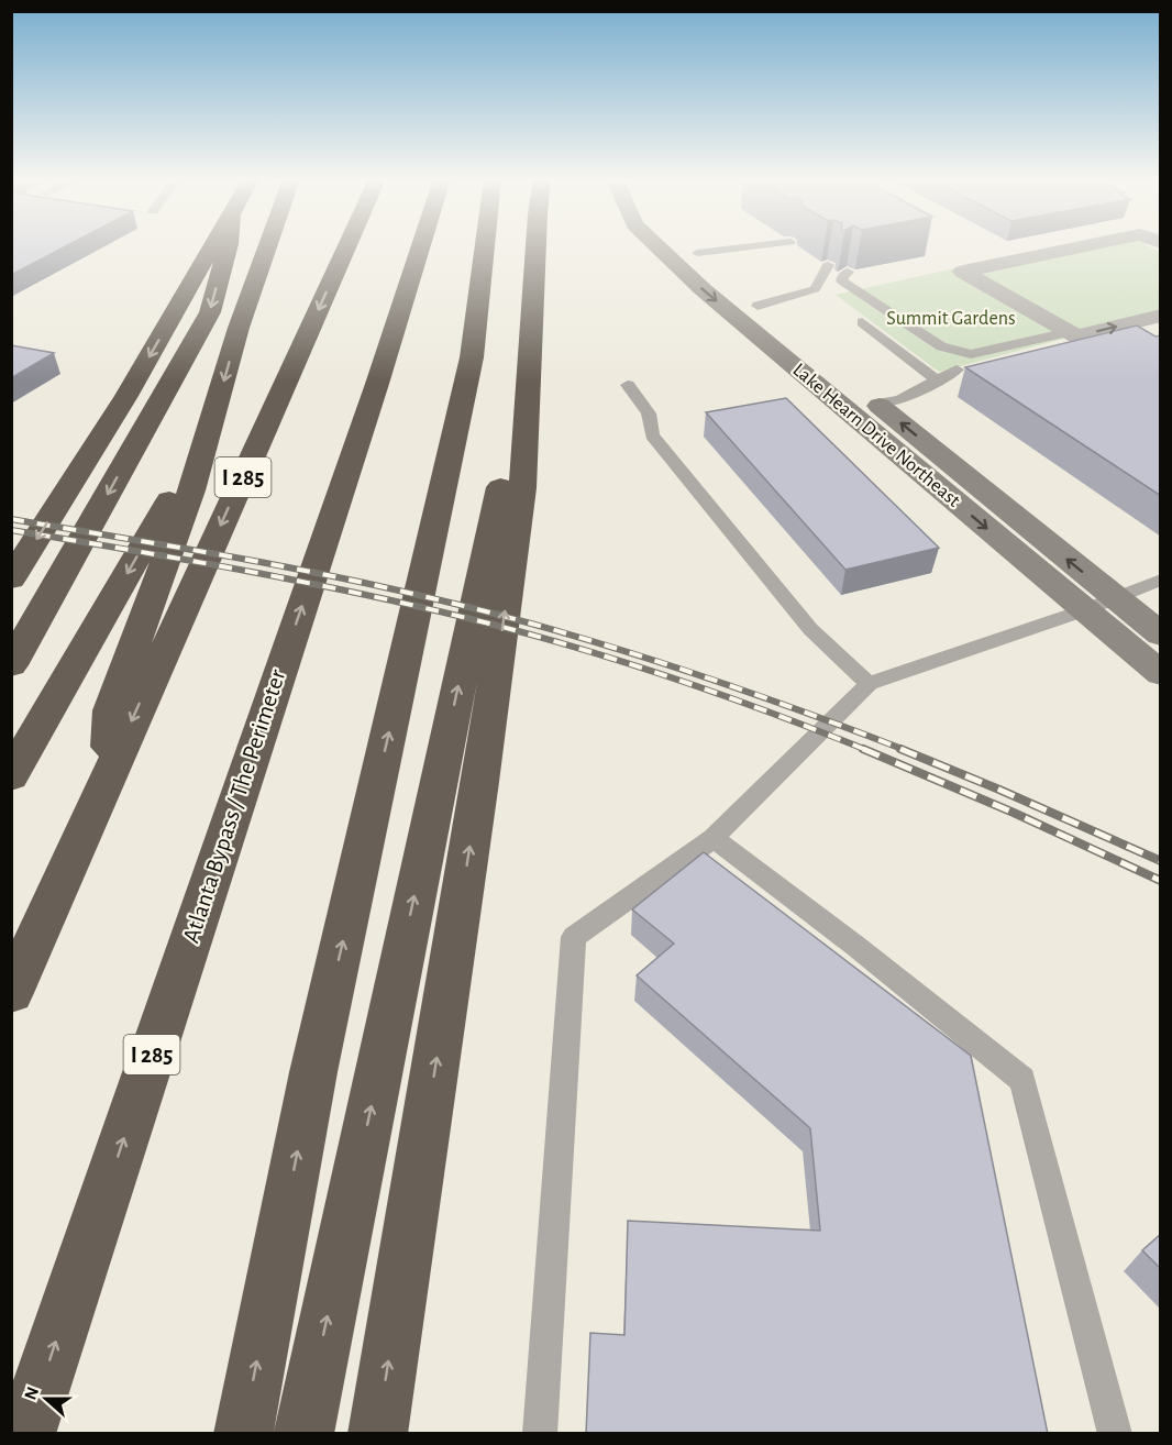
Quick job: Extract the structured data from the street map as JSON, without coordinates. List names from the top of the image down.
{
  "streets": {
    "highway": ["I 285", "Atlanta Bypass / The Perimeter"],
    "street": ["Lake Hearn Drive Northeast"]
  },
  "parks": ["Summit Gardens"],
  "north": "left"
}
